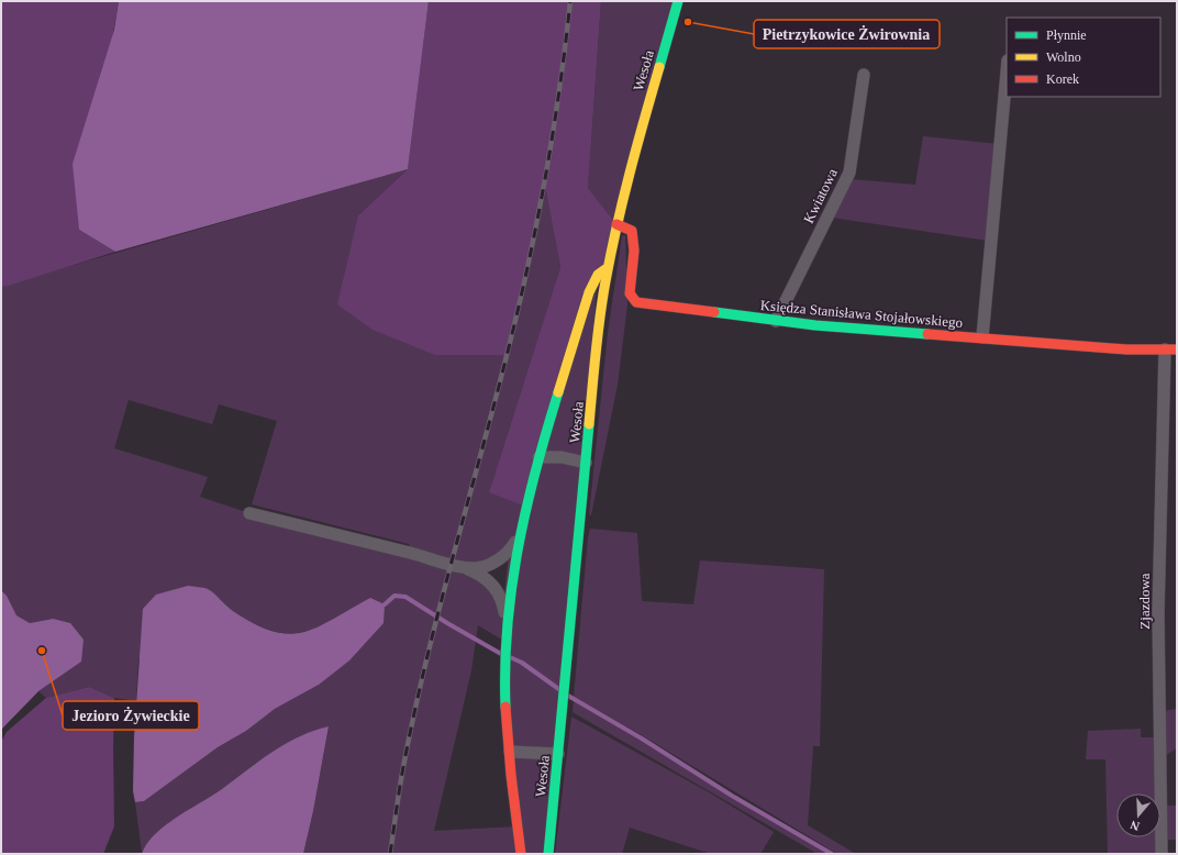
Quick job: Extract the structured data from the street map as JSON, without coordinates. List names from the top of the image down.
{
  "streets": {
    "street": [
      "Wesoła",
      "Kwiatowa",
      "Księdza Stanisława Stojałowskiego",
      "Zjazdowa"
    ]
  },
  "crossings": [
    ["Wesoła", "Księdza Stanisława Stojałowskiego"],
    ["Kwiatowa", "Księdza Stanisława Stojałowskiego"],
    ["Księdza Stanisława Stojałowskiego", "Zjazdowa"]
  ],
  "places": ["Pietrzykowice Żwirownia", "Jezioro Żywieckie"],
  "legend": ["Płynnie", "Wolno", "Korek"],
  "north": "bottom"
}
